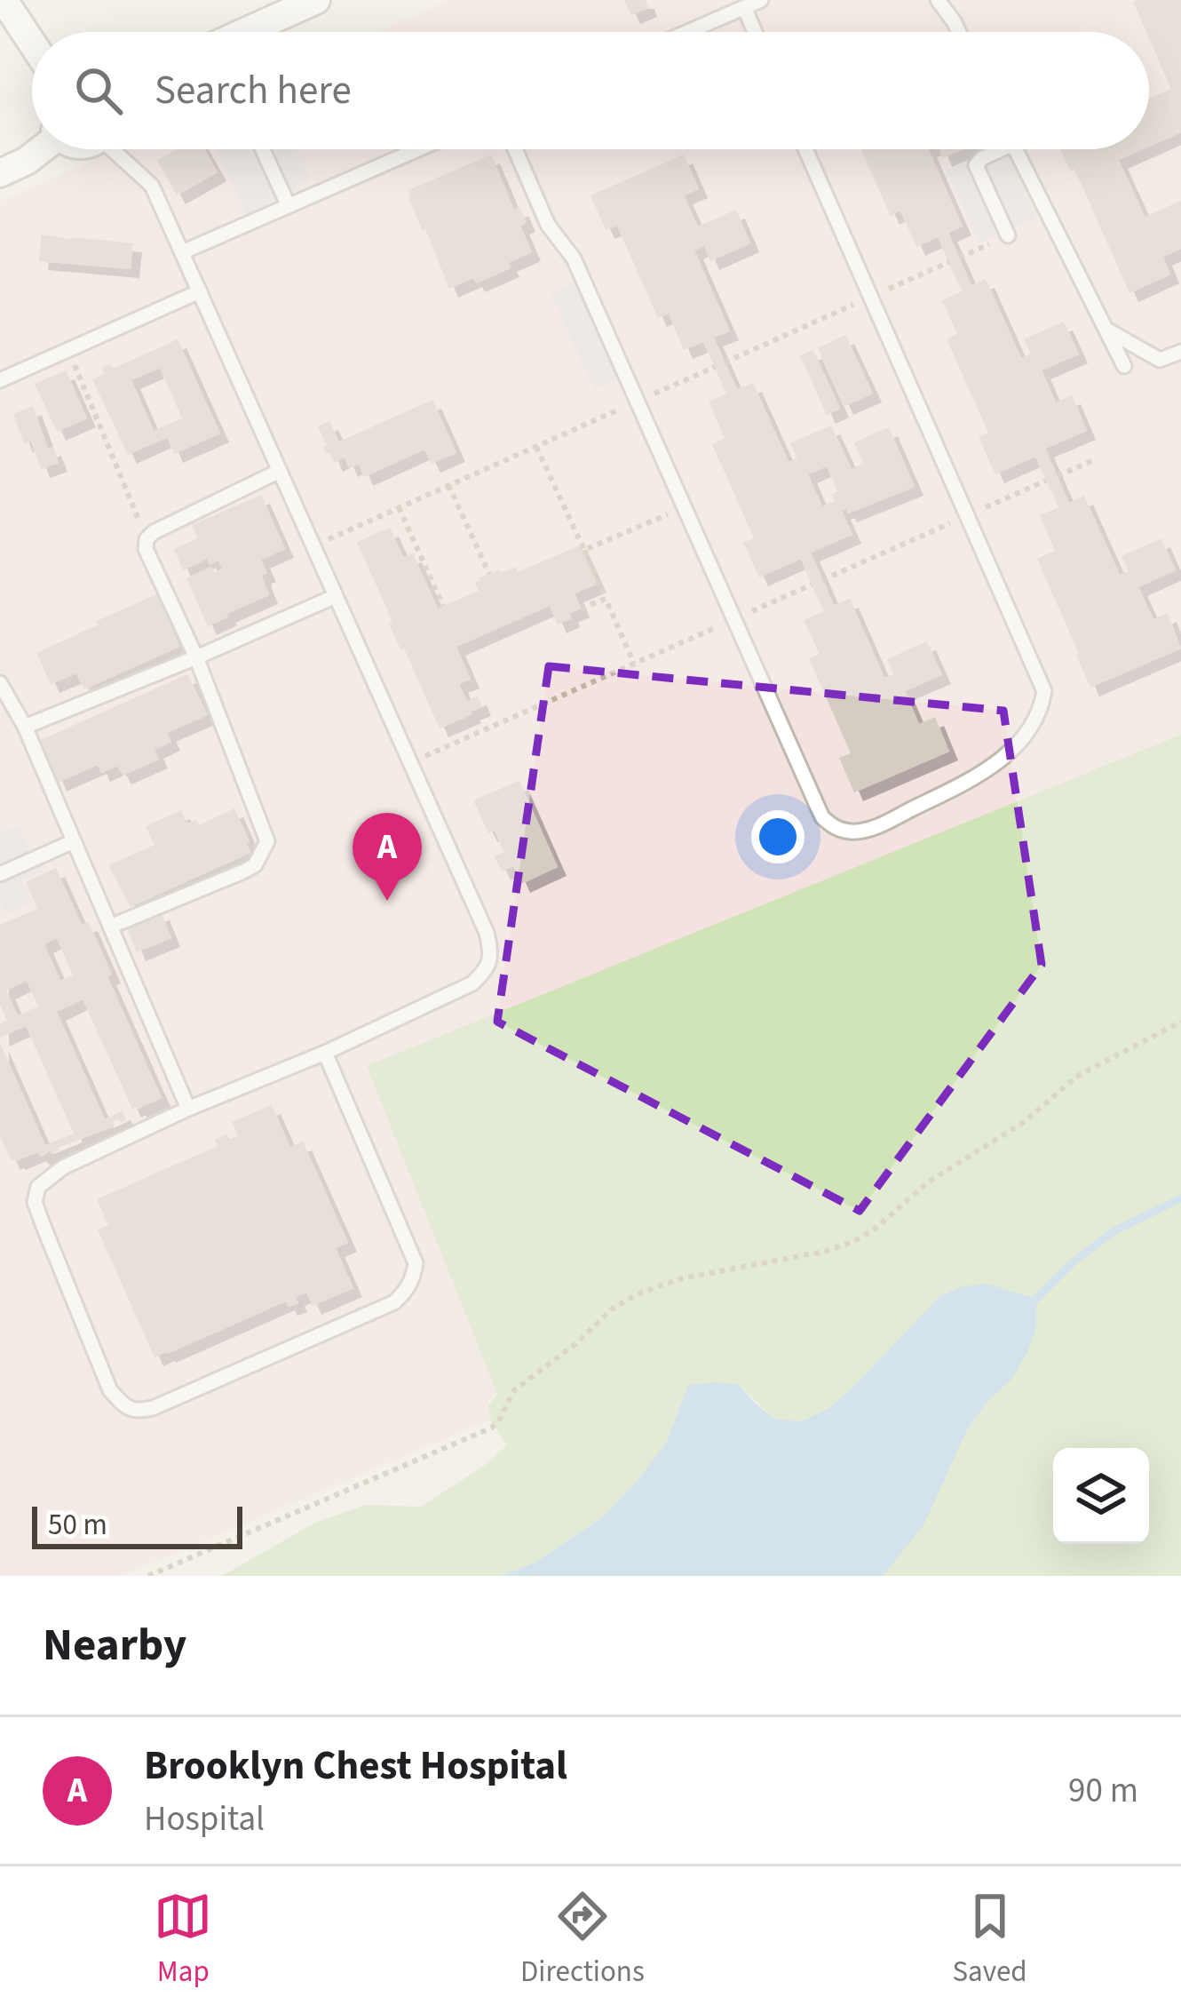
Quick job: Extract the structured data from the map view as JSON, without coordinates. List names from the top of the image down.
{
  "scale_bar": "50 m",
  "page": {
    "search": "Search here",
    "pins": "A",
    "scale": "50 m",
    "heading": "Nearby",
    "list": [
      {
        "mark": "A",
        "name": "Brooklyn Chest Hospital",
        "note": "Hospital",
        "value": "90 m"
      }
    ],
    "nav": ["Map", "Directions", "Saved"]
  }
}
